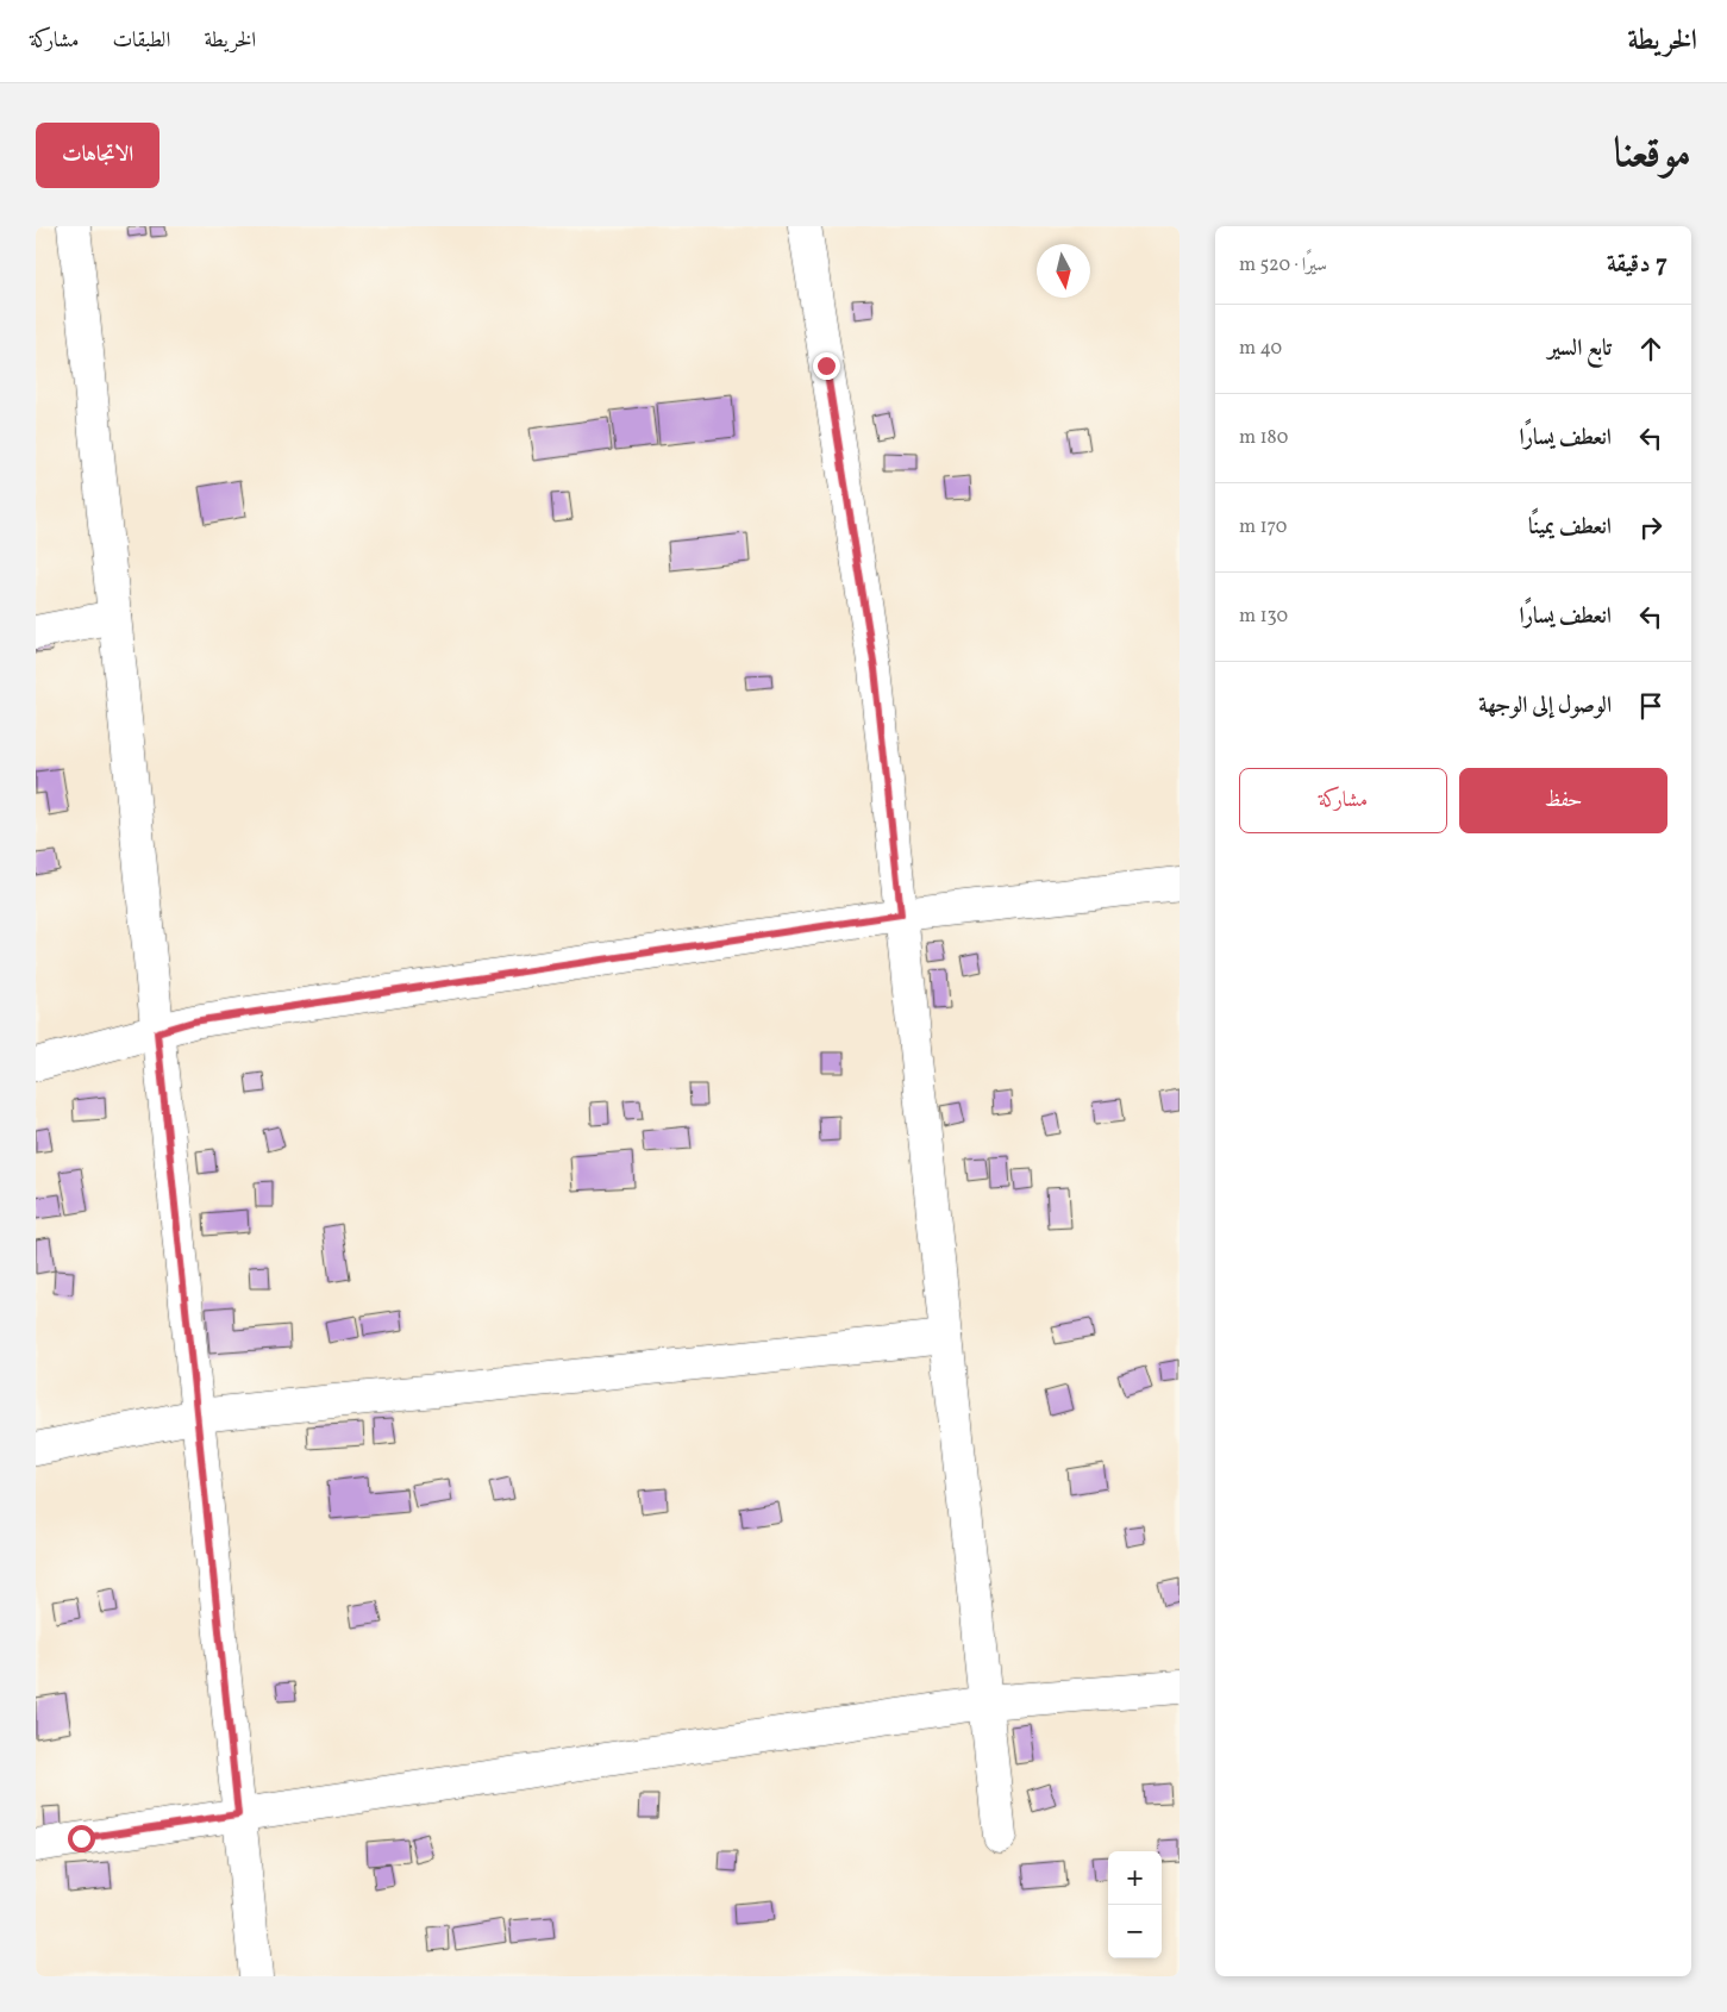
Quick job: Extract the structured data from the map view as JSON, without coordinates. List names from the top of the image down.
{
  "north": "bottom",
  "page": {
    "header": "الخريطة",
    "nav": ["الخريطة", "الطبقات", "مشاركة"],
    "title": "موقعنا",
    "buttons": [
      "الاتجاهات",
      ["حفظ", "مشاركة"]
    ],
    "heading": ["7 دقيقة", "سيرًا · 520 m"],
    "list": [
      ["تابع السير", "40 m"],
      ["انعطف يسارًا", "180 m"],
      ["انعطف يمينًا", "170 m"],
      ["انعطف يسارًا", "130 m"],
      "الوصول إلى الوجهة"
    ],
    "map_buttons": ["+", "−"]
  }
}
